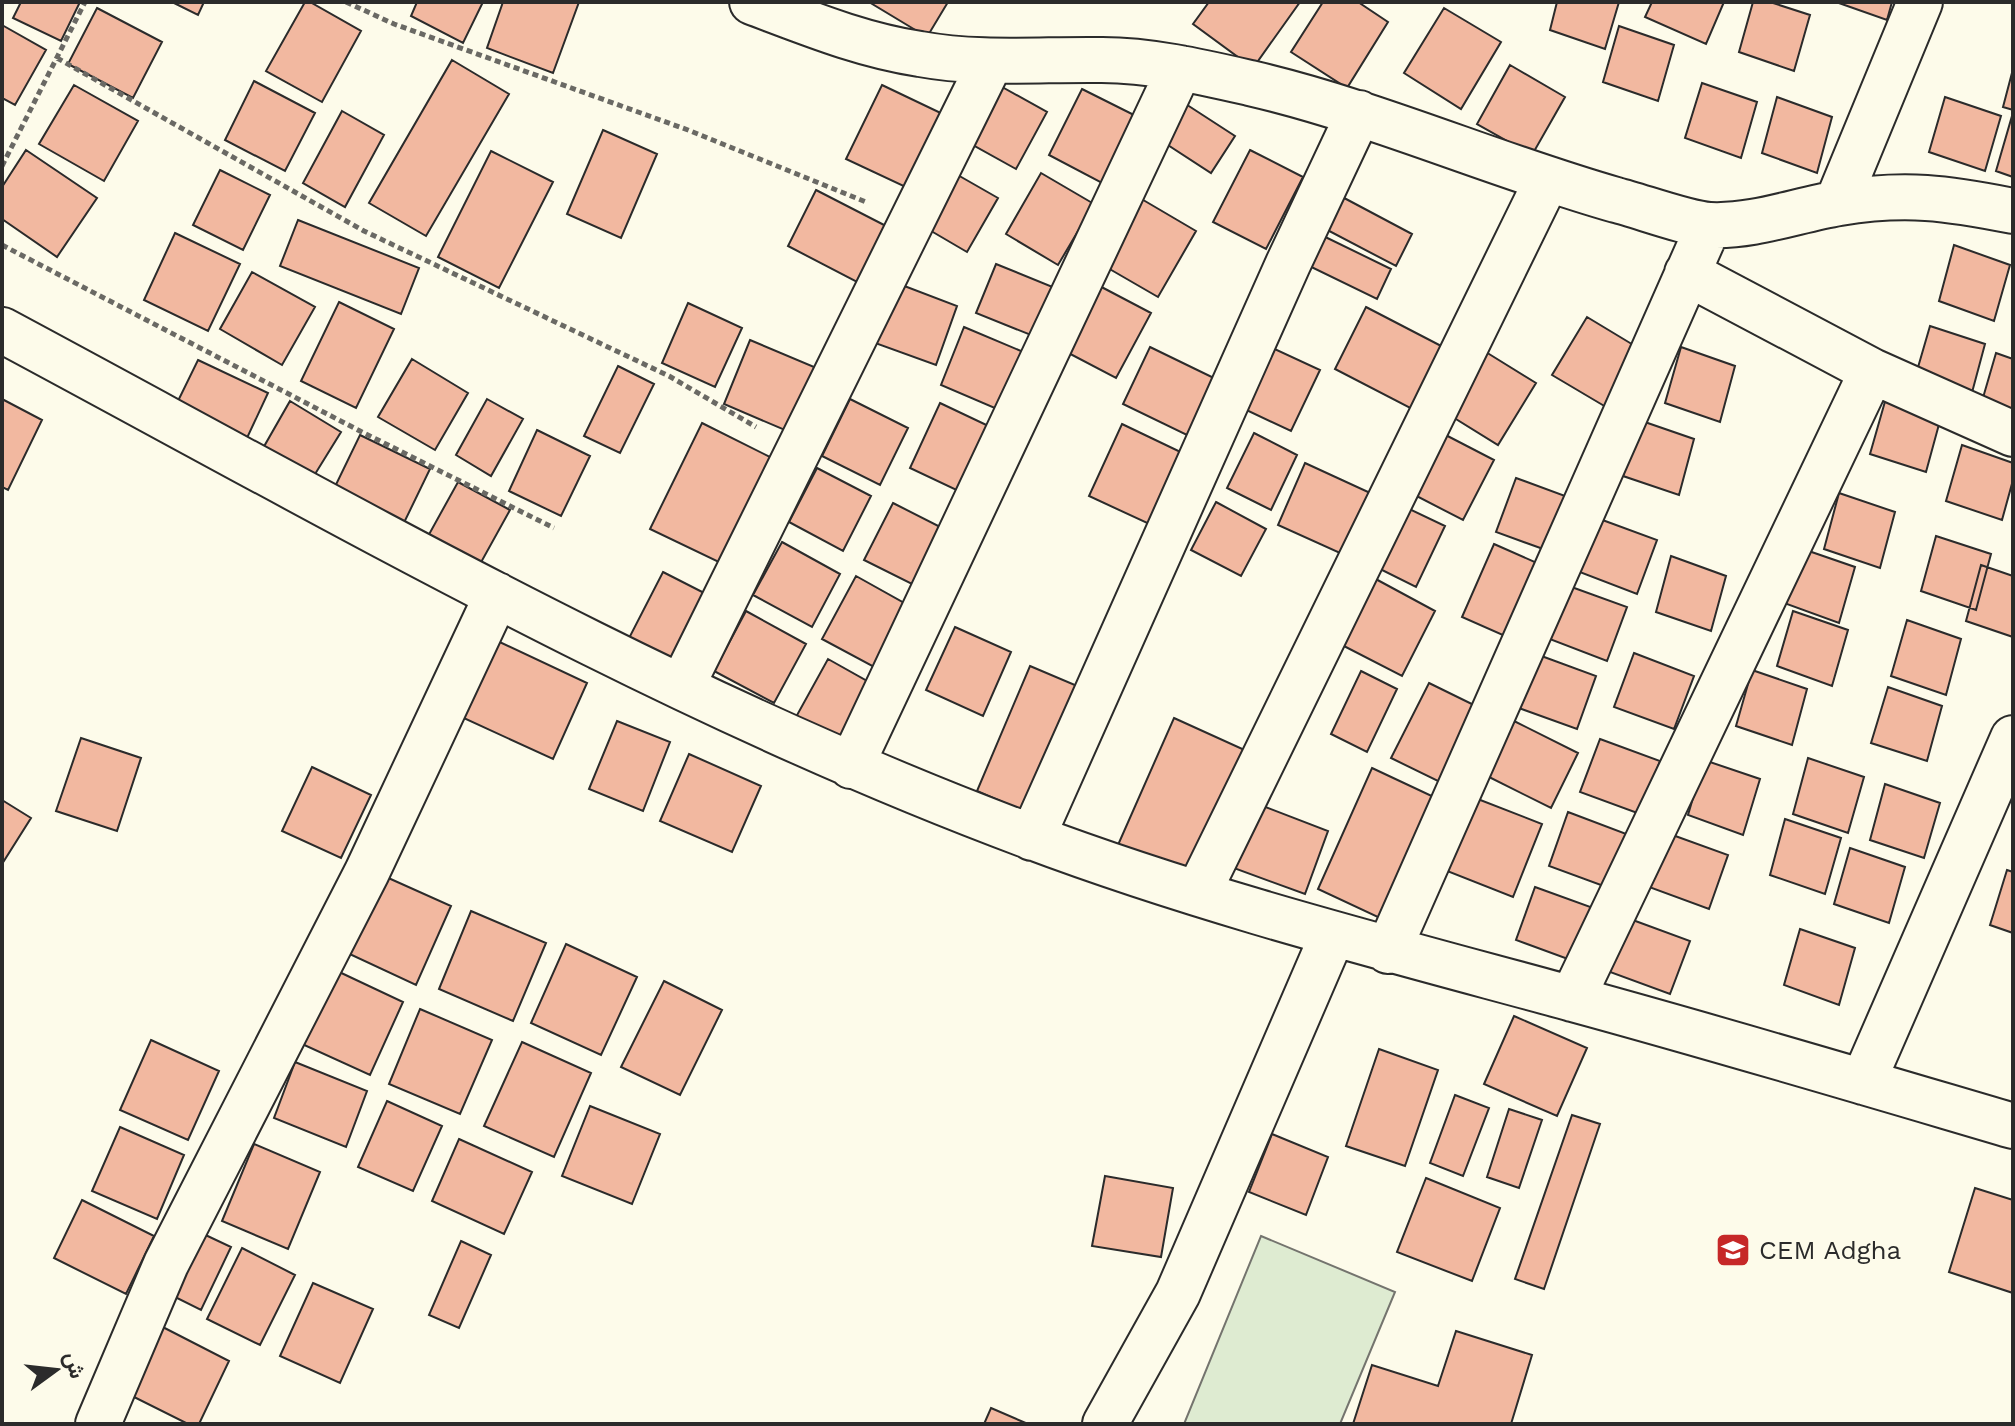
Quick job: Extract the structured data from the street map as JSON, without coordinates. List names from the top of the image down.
{
  "places": {
    "school or university": ["CEM Adgha"]
  },
  "north": "right"
}
